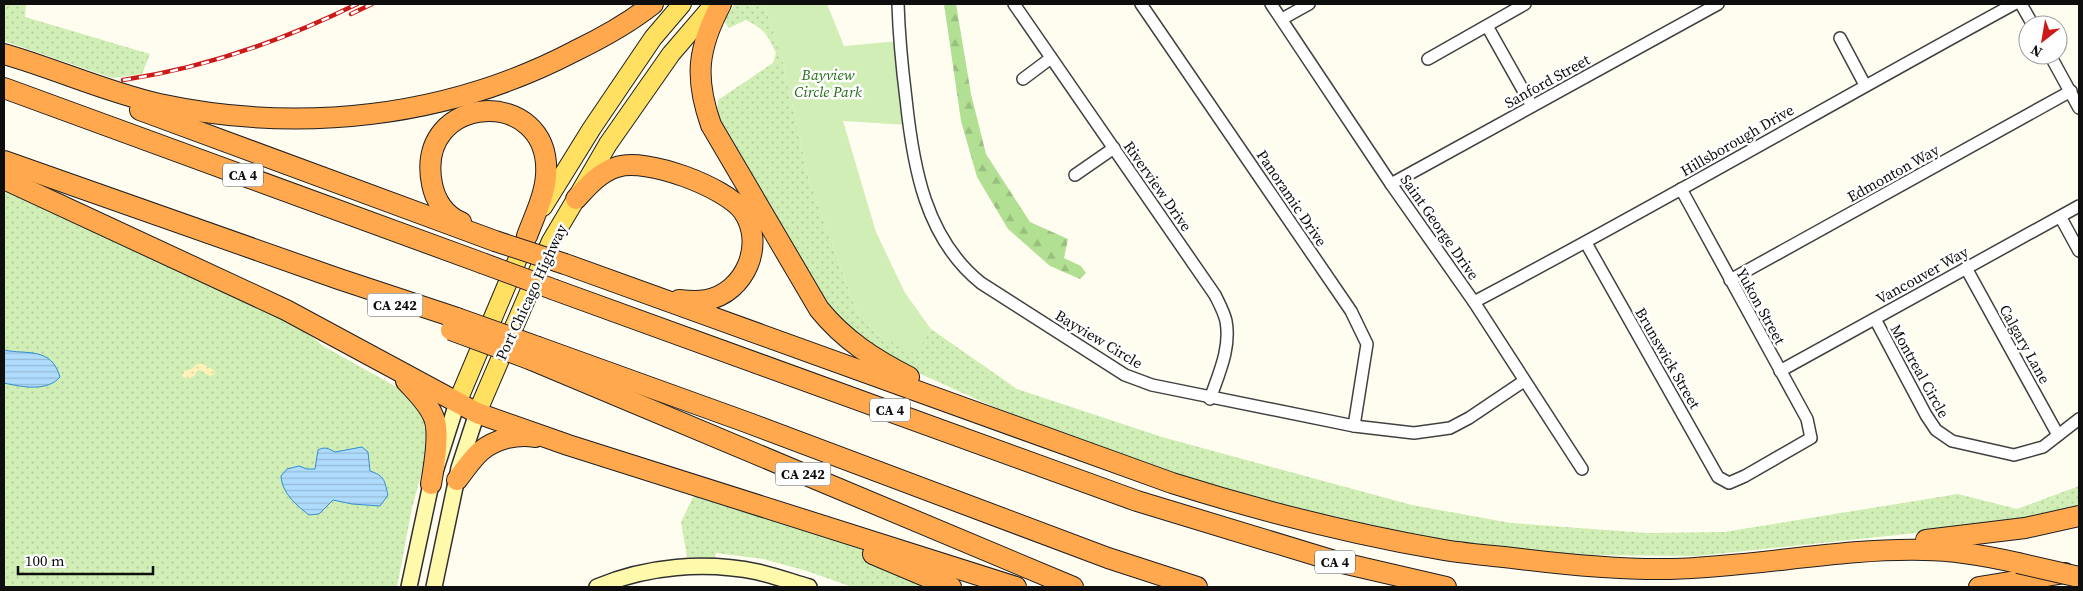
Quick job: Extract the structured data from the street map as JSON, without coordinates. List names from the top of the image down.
{
  "streets": {
    "highway": ["CA 4", "CA 242"],
    "main road": ["Port Chicago Highway"],
    "street": [
      "Sanford Street",
      "Hillsborough Drive",
      "Edmonton Way",
      "Riverview Drive",
      "Panoramic Drive",
      "Saint George Drive",
      "Vancouver Way",
      "Yukon Street",
      "Bayview Circle",
      "Calgary Lane",
      "Brunswick Street",
      "Montreal Circle"
    ]
  },
  "crossings": [
    ["Sanford Street", "Saint George Drive"],
    ["Hillsborough Drive", "Saint George Drive"],
    ["Hillsborough Drive", "Yukon Street"],
    ["Hillsborough Drive", "Brunswick Street"],
    ["Edmonton Way", "Yukon Street"],
    ["Riverview Drive", "Bayview Circle"],
    ["Panoramic Drive", "Bayview Circle"],
    ["Saint George Drive", "Bayview Circle"],
    ["Vancouver Way", "Yukon Street"],
    ["Vancouver Way", "Calgary Lane"],
    ["Vancouver Way", "Montreal Circle"],
    ["Yukon Street", "Brunswick Street"],
    ["Calgary Lane", "Montreal Circle"]
  ],
  "parks": ["Bayview Circle Park"],
  "scale_bar": "100 m",
  "north": "bottom left"
}
